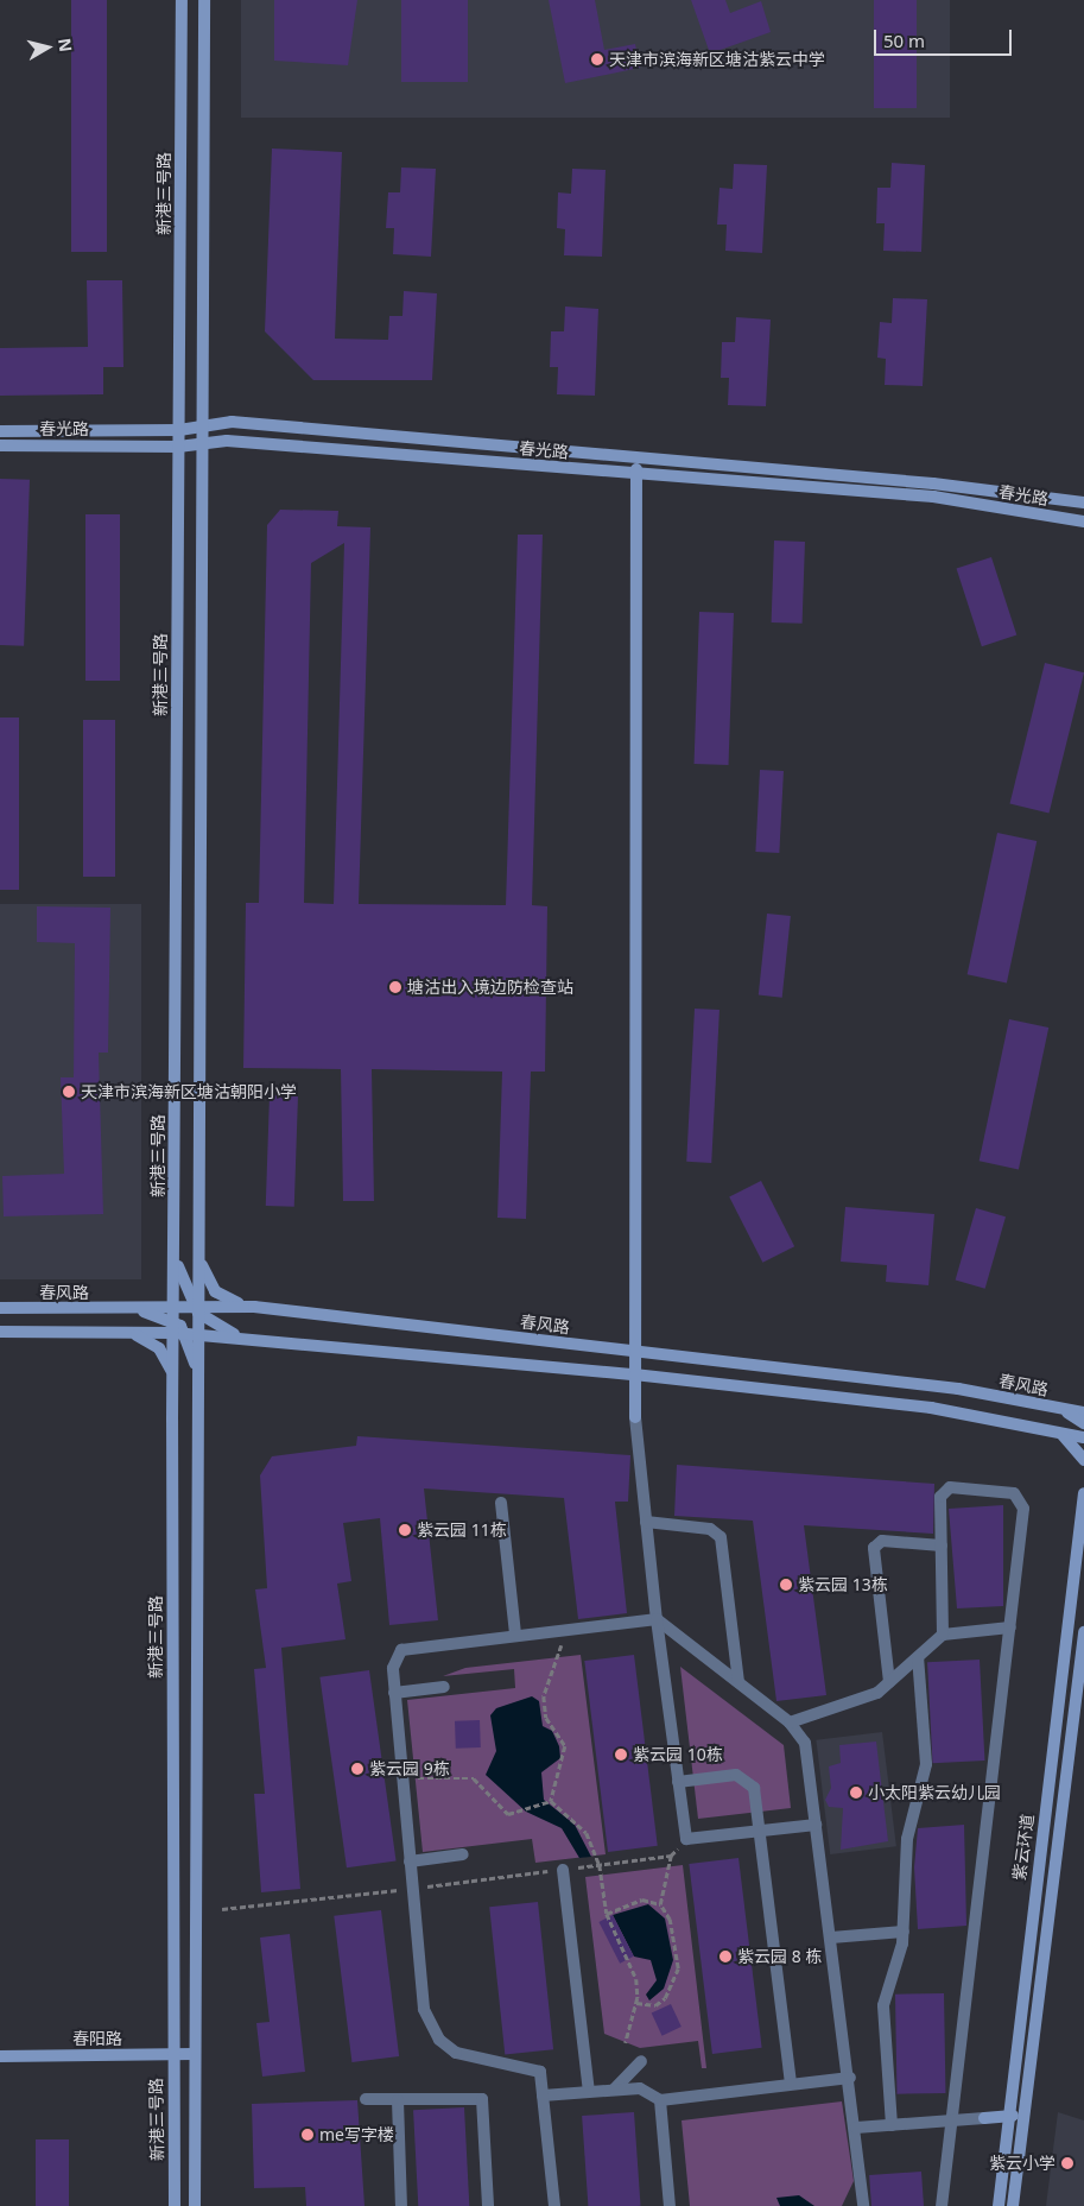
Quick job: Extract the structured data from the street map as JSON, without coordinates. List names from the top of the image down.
{
  "streets": {
    "main road": [
      "新港三号路",
      "春光路",
      "春风路",
      "紫云环道",
      "春阳路"
    ]
  },
  "crossings": [
    ["新港三号路", "春光路"],
    ["新港三号路", "春风路"],
    ["新港三号路", "春阳路"]
  ],
  "places": [
    "天津市滨海新区塘沽紫云中学",
    "塘沽出入境边防检查站",
    "天津市滨海新区塘沽朝阳小学",
    "紫云园 11栋",
    "紫云园 13栋",
    "紫云园 10栋",
    "紫云园 9栋",
    "小太阳紫云幼儿园",
    "紫云园 8 栋",
    "me写字楼",
    "紫云小学"
  ],
  "scale_bar": "50 m",
  "north": "right"
}
